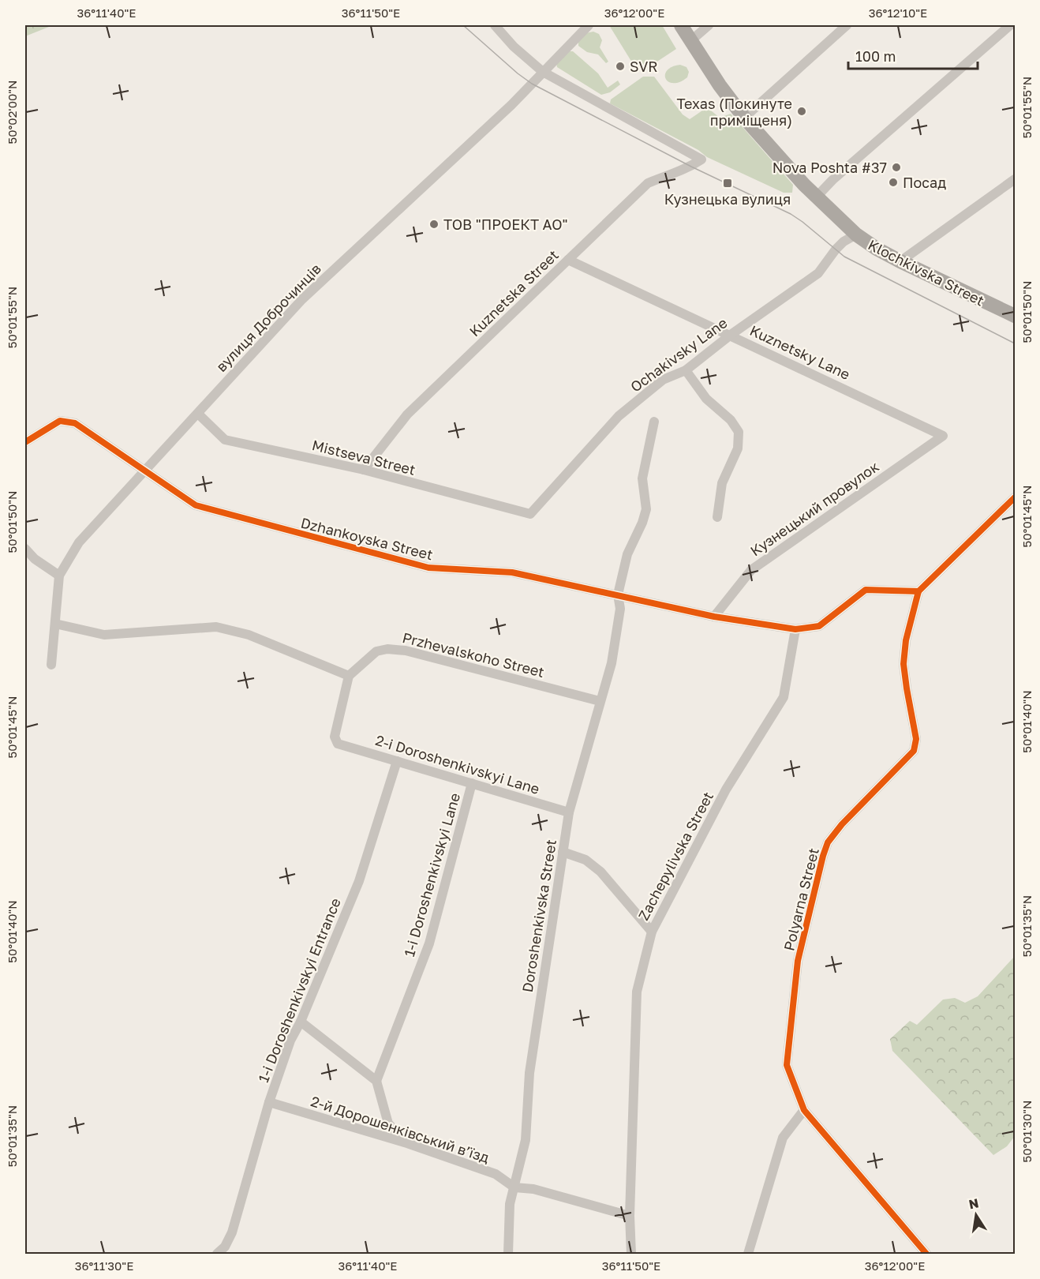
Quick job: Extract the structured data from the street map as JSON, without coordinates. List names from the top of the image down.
{
  "streets": {
    "main road": ["Klochkivska Street"],
    "street": [
      "Kuznetska Street",
      "вулиця Доброчинців",
      "Kuznetsky Lane",
      "Ochakivsky Lane",
      "Mistseva Street",
      "Dzhankoyska Street",
      "Przhevalskoho Street",
      "2-i Doroshenkivskyi Lane",
      "Zachepylivska Street",
      "1-i Doroshenkivskyi Lane",
      "Polyarna Street",
      "Doroshenkivska Street",
      "1-i Doroshenkivskyi Entrance",
      "2-й Дорошенківський в’їзд"
    ]
  },
  "crossings": [
    ["Klochkivska Street", "Ochakivsky Lane"],
    ["Kuznetska Street", "вулиця Доброчинців"],
    ["Kuznetska Street", "Kuznetsky Lane"],
    ["Kuznetska Street", "Mistseva Street"],
    ["вулиця Доброчинців", "Mistseva Street"],
    ["вулиця Доброчинців", "Dzhankoyska Street"],
    ["Kuznetsky Lane", "Ochakivsky Lane"],
    ["Kuznetsky Lane", "Dzhankoyska Street"],
    ["Ochakivsky Lane", "Mistseva Street"],
    ["Dzhankoyska Street", "Zachepylivska Street"],
    ["Dzhankoyska Street", "Polyarna Street"],
    ["Dzhankoyska Street", "Doroshenkivska Street"],
    ["Przhevalskoho Street", "2-i Doroshenkivskyi Lane"],
    ["Przhevalskoho Street", "Doroshenkivska Street"],
    ["2-i Doroshenkivskyi Lane", "1-i Doroshenkivskyi Lane"],
    ["2-i Doroshenkivskyi Lane", "Doroshenkivska Street"],
    ["2-i Doroshenkivskyi Lane", "1-i Doroshenkivskyi Entrance"],
    ["Zachepylivska Street", "2-й Дорошенківський в’їзд"],
    ["Doroshenkivska Street", "2-й Дорошенківський в’їзд"],
    ["1-i Doroshenkivskyi Entrance", "2-й Дорошенківський в’їзд"]
  ],
  "places": {
    "other": [
      "SVR",
      "Texas (Покинуте приміщеня)",
      "Nova Poshta #37",
      "Посад",
      "ТОВ \"ПРОЕКТ АО\""
    ],
    "transit": ["Кузнецька вулиця"]
  },
  "scale_bar": "100 m",
  "north": "top",
  "coordinates": [
    "36°11'40\"E",
    "36°11'50\"E",
    "36°12'00\"E",
    "36°12'10\"E",
    "50°01'55\"N",
    "50°02'00\"N",
    "50°01'50\"N",
    "50°01'45\"N",
    "50°01'40\"N",
    "50°01'35\"N",
    "50°01'30\"N",
    "36°11'30\"E"
  ]
}
